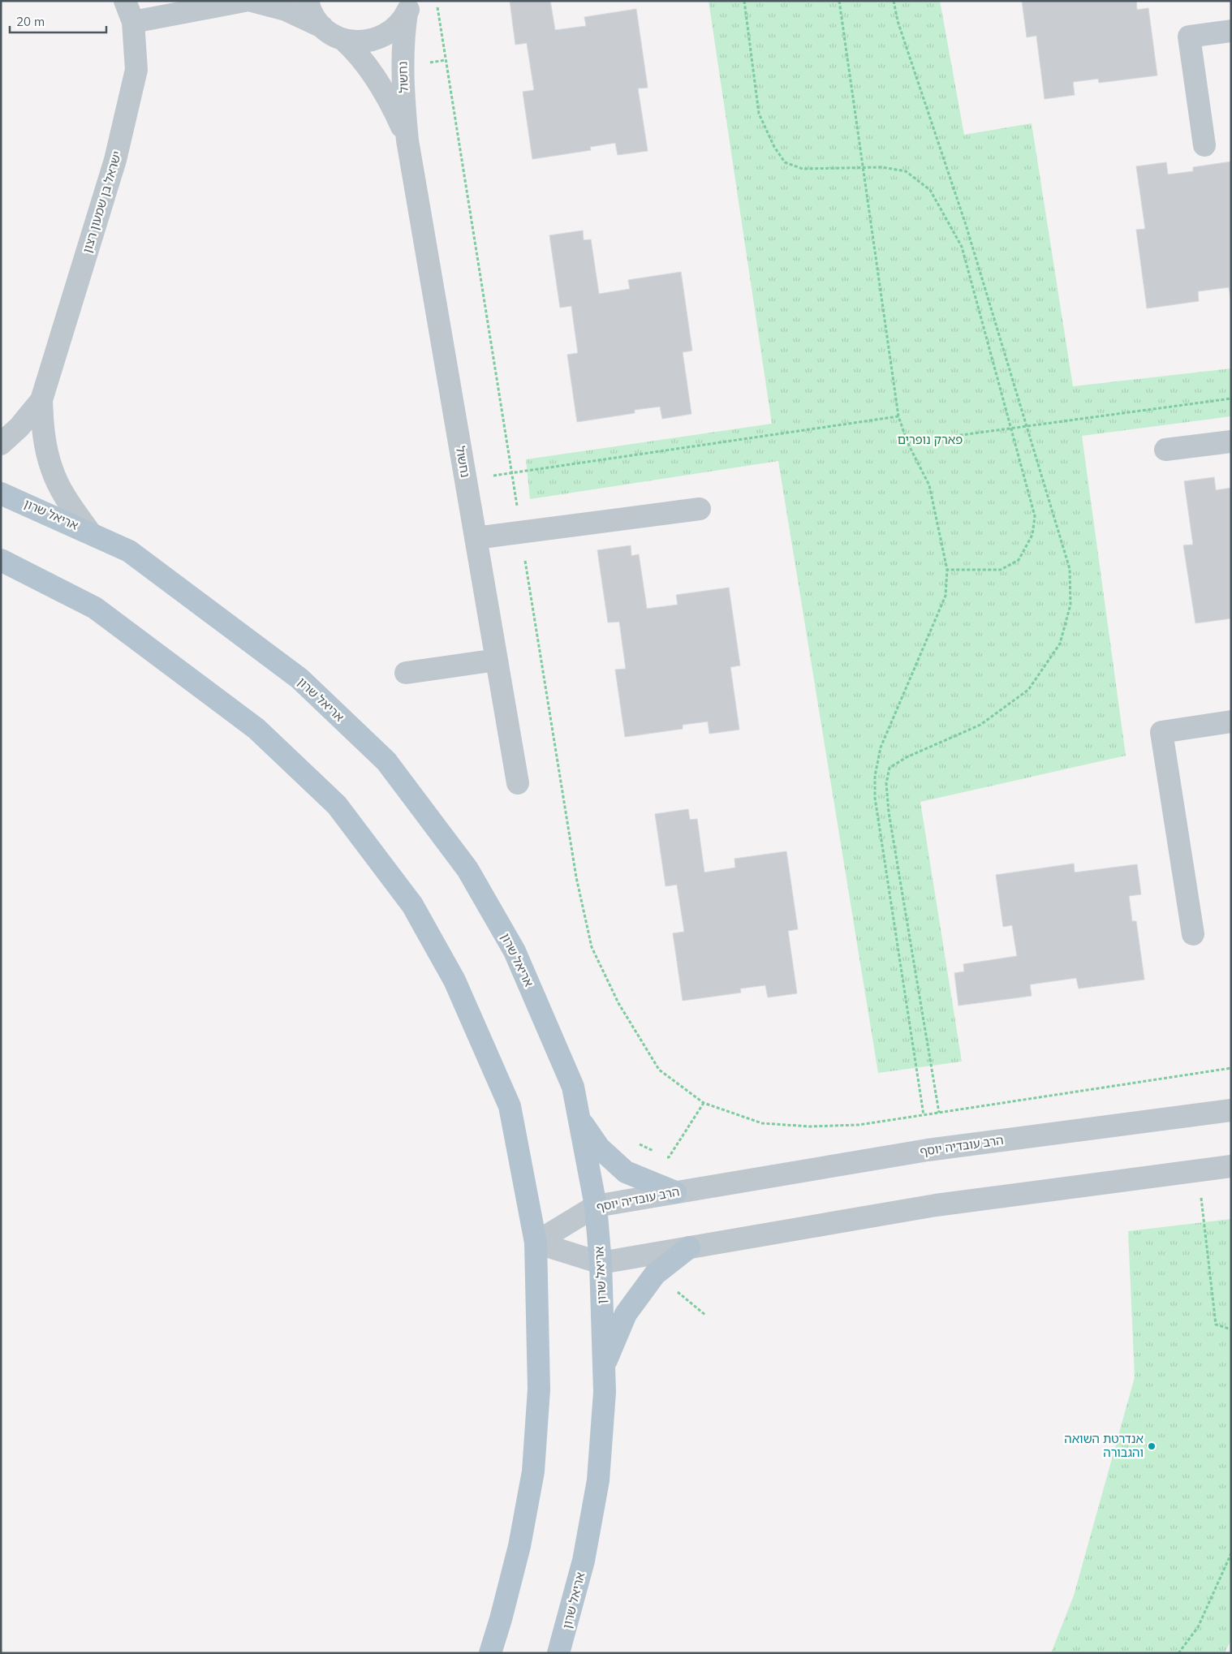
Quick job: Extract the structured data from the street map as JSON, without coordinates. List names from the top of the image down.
{
  "streets": {
    "main road": ["אריאל שרון"],
    "street": ["נחשול", "ישראל בן שמעון רצון", "הרב עובדיה יוסף"]
  },
  "crossings": [
    ["ישראל בן שמעון רצון", "אריאל שרון"],
    ["אריאל שרון", "הרב עובדיה יוסף"]
  ],
  "parks": ["פארק נופרים"],
  "places": ["אנדרטת השואה והגבורה"],
  "scale_bar": "20 m"
}
